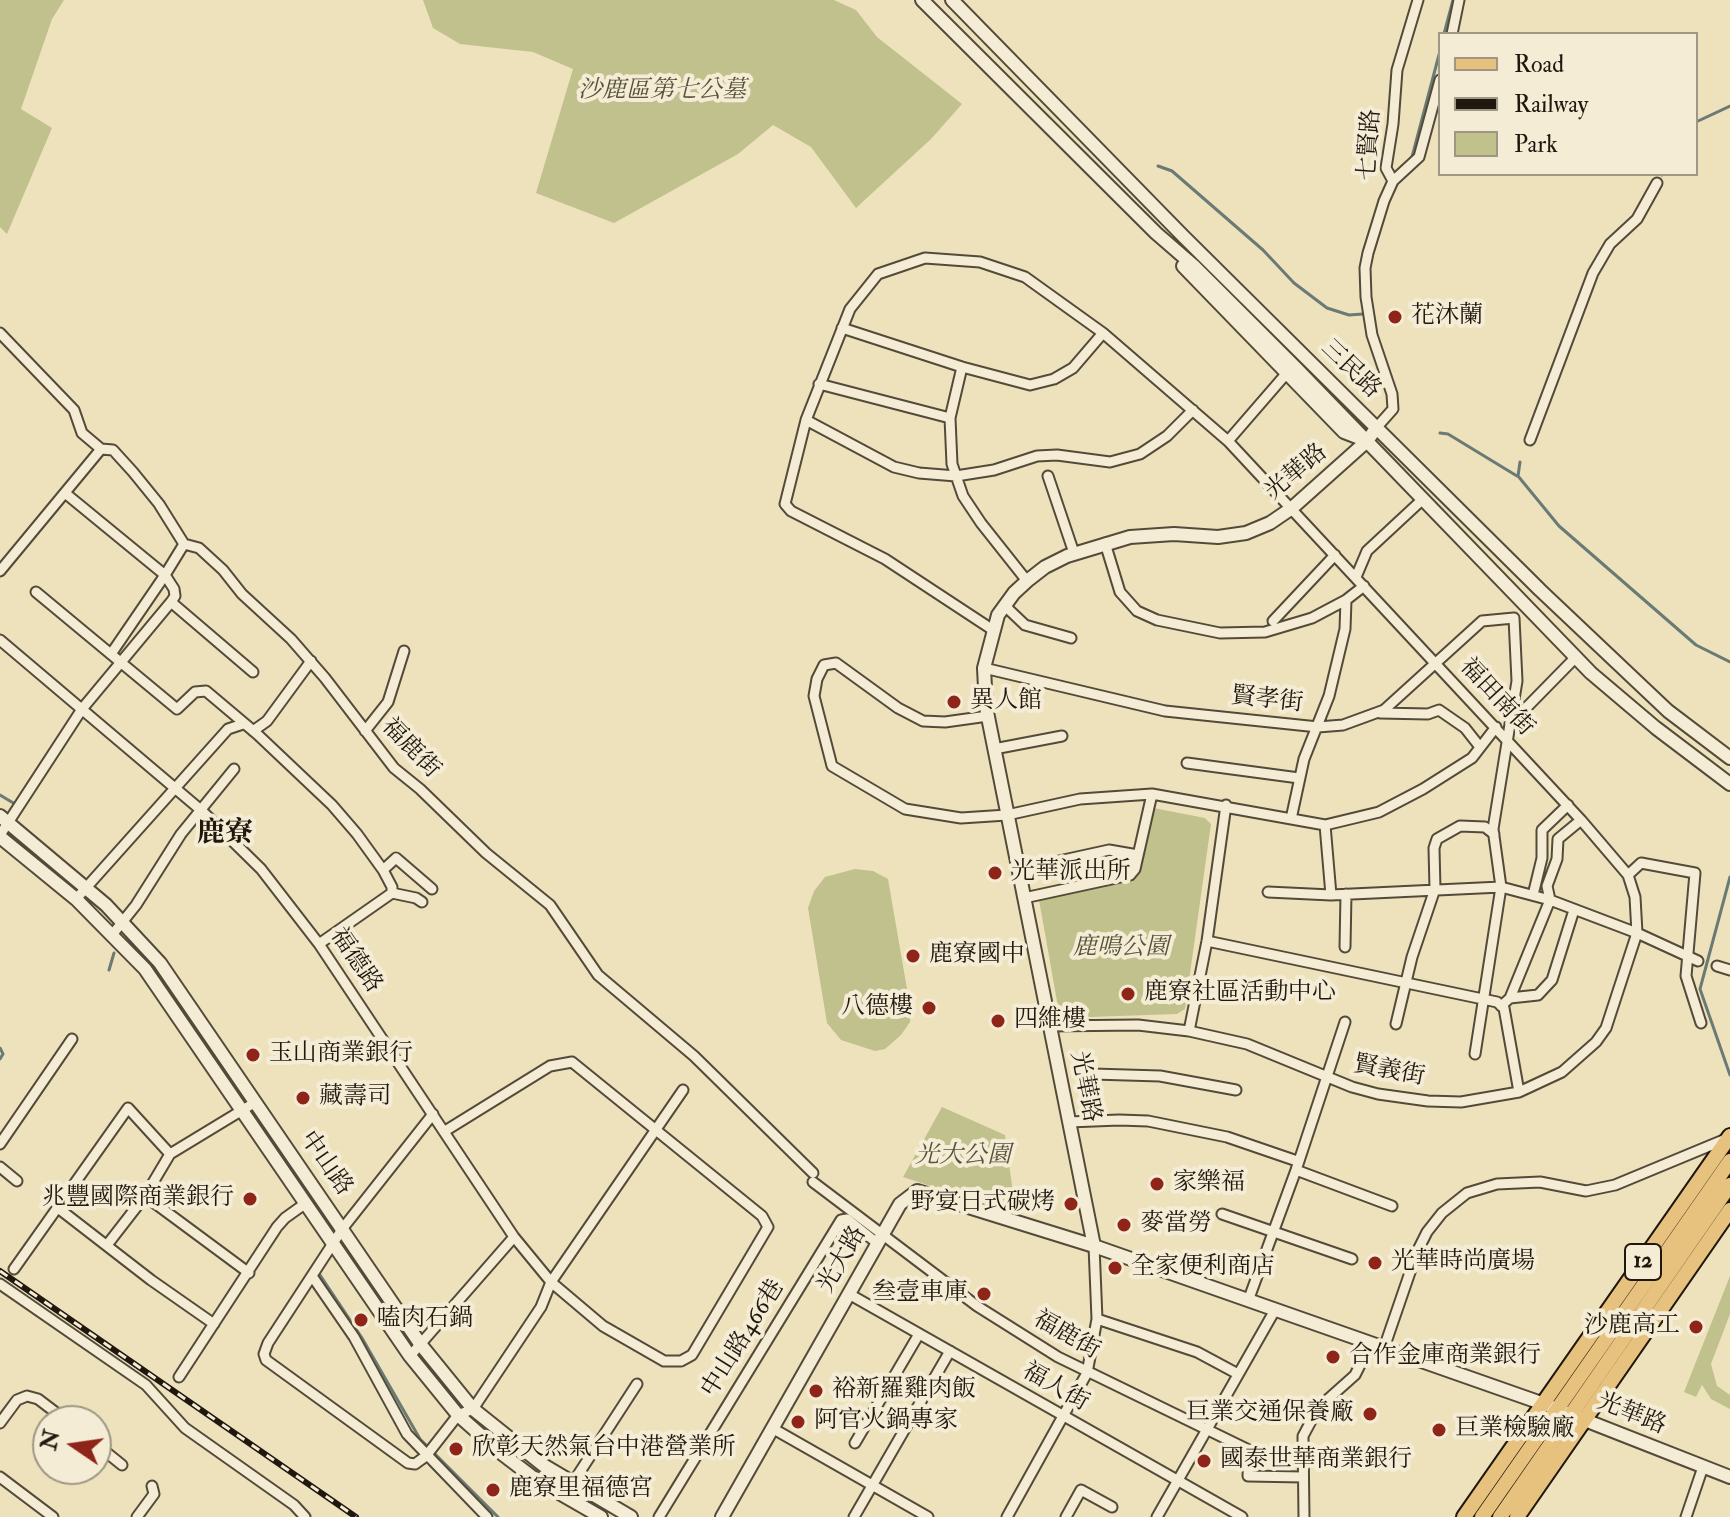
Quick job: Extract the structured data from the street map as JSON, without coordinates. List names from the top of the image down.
{
  "streets": {
    "main road": ["12"],
    "street": [
      "七賢路",
      "三民路",
      "光華路",
      "福田南街",
      "賢孝街",
      "福鹿街",
      "福德路",
      "賢義街",
      "中山路",
      "光大路",
      "中山路466巷",
      "福人街"
    ]
  },
  "crossings": [
    ["七賢路", "三民路"],
    ["七賢路", "光華路"],
    ["三民路", "光華路"],
    ["光華路", "福田南街"],
    ["光華路", "賢孝街"],
    ["光華路", "賢義街"],
    ["光華路", "光大路"],
    ["光華路", "12"],
    ["福田南街", "賢孝街"],
    ["福田南街", "賢義街"],
    ["福鹿街", "光大路"],
    ["福鹿街", "中山路466巷"],
    ["光大路", "中山路466巷"],
    ["光大路", "福人街"]
  ],
  "districts": ["鹿寮"],
  "parks": ["沙鹿區第七公墓", "鹿鳴公園", "光大公園"],
  "places": [
    "花沐蘭",
    "異人館",
    "光華派出所",
    "鹿寮國中",
    "鹿寮社區活動中心",
    "八德樓",
    "四維樓",
    "玉山商業銀行",
    "藏壽司",
    "家樂福",
    "兆豐國際商業銀行",
    "野宴日式碳烤",
    "麥當勞",
    "光華時尚廣場",
    "全家便利商店",
    "叁壹車庫",
    "嗑肉石鍋",
    "沙鹿高工",
    "合作金庫商業銀行",
    "裕新羅雞肉飯",
    "巨業交通保養廠",
    "阿官火鍋專家",
    "巨業檢驗廠",
    "欣彰天然氣台中港營業所",
    "國泰世華商業銀行",
    "鹿寮里福德宮"
  ],
  "legend": ["Road", "Railway", "Park"],
  "north": "left"
}
